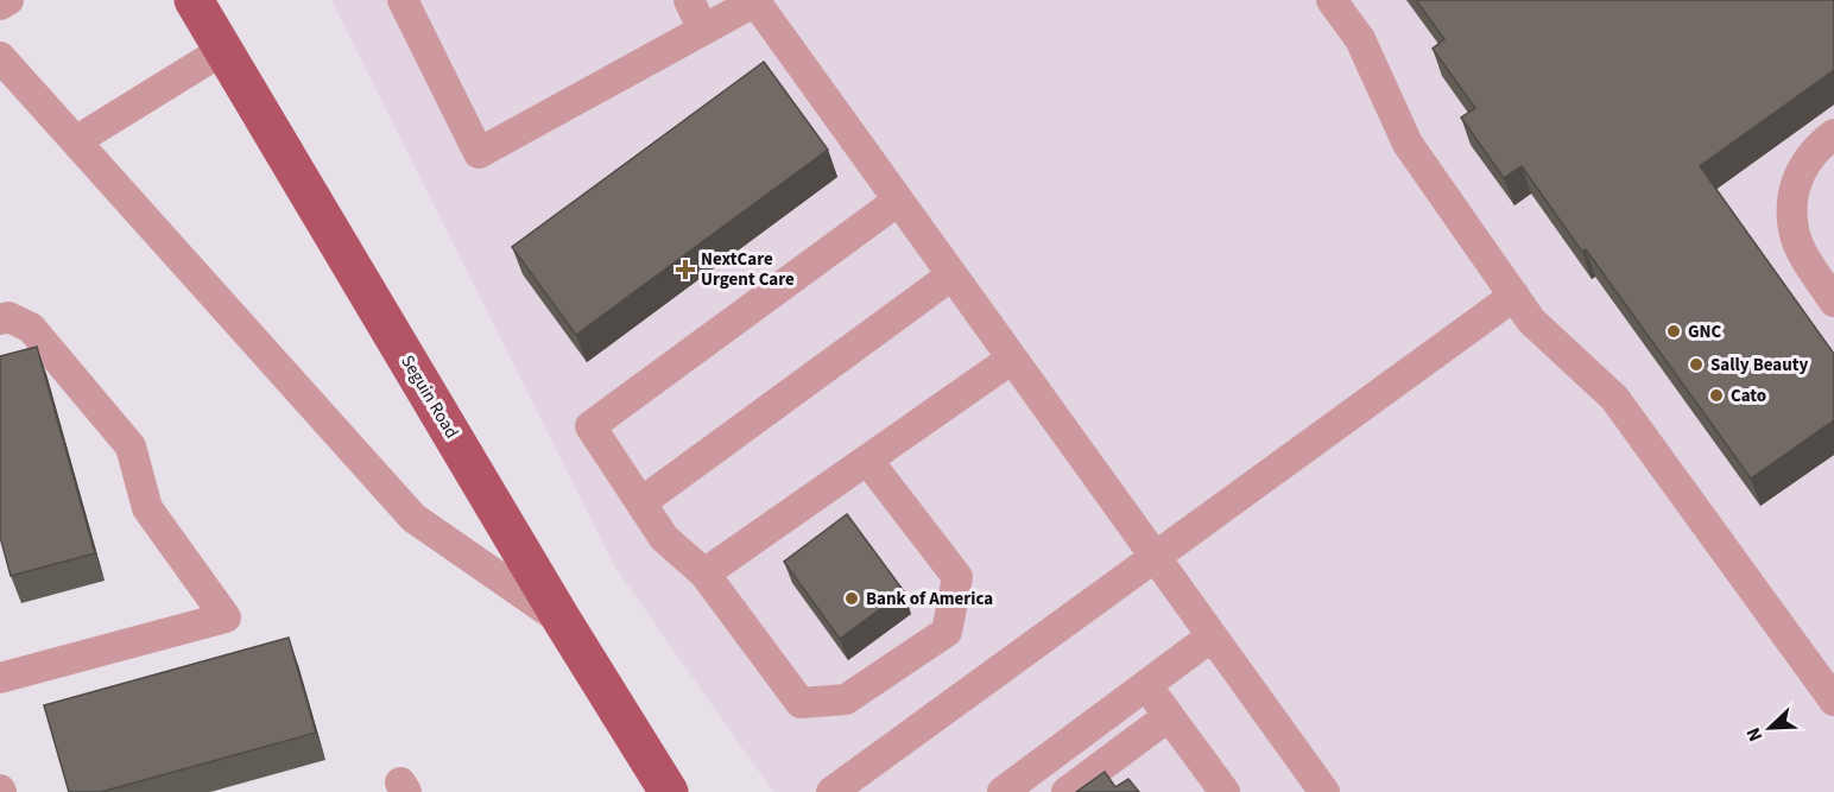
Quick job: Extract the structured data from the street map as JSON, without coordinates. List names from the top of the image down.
{
  "streets": {
    "main road": ["Seguin Road"]
  },
  "places": {
    "health": ["NextCare Urgent Care"],
    "other": [
      "GNC",
      "Sally Beauty",
      "Cato",
      "Bank of America"
    ]
  },
  "north": "bottom left"
}
